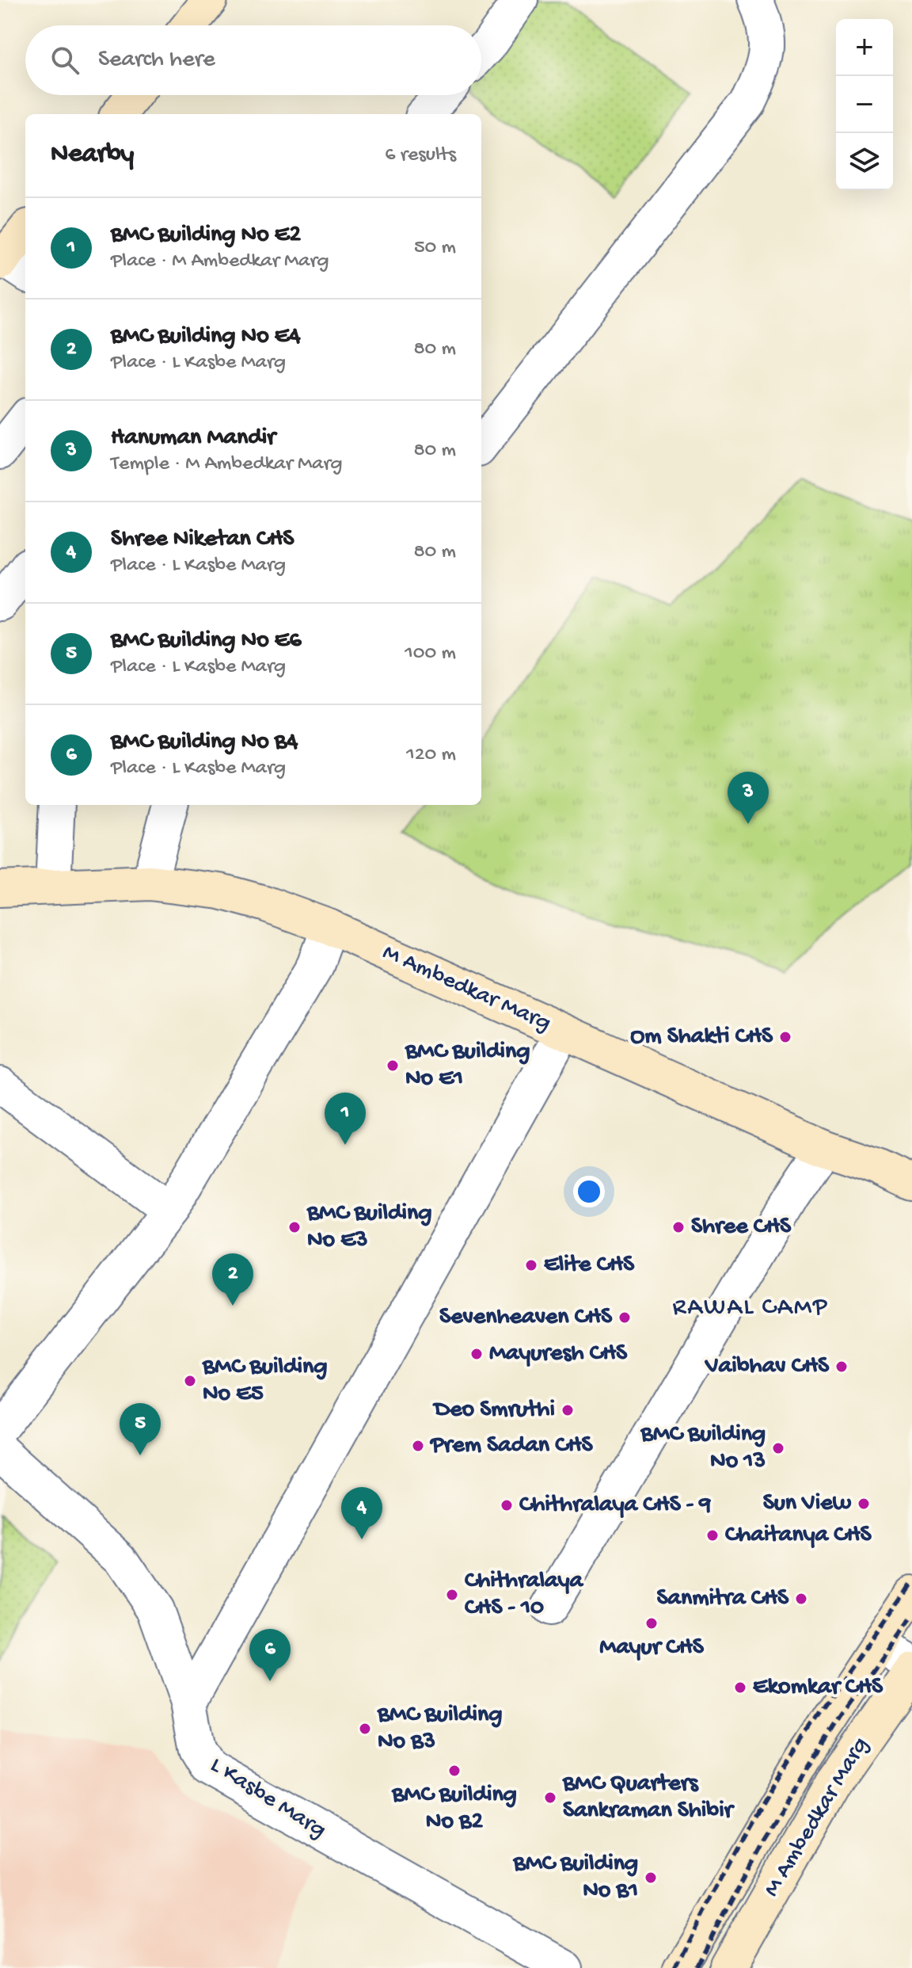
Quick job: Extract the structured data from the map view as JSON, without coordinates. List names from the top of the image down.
{
  "streets": {
    "main road": ["M Ambedkar Marg"],
    "street": ["L Kasbe Marg"]
  },
  "districts": ["RAWAL CAMP"],
  "places": [
    "Om Shakti CHS",
    "BMC Building No E1",
    "BMC Building No E3",
    "Shree CHS",
    "Elite CHS",
    "Sevenheaven CHS",
    "Mayuresh CHS",
    "Vaibhav CHS",
    "BMC Building No E5",
    "Deo Smruthi",
    "Prem Sadan CHS",
    "BMC Building No 13",
    "Sun View",
    "Chithralaya CHS - 9",
    "Chaitanya CHS",
    "Chithralaya CHS - 10",
    "Sanmitra CHS",
    "Mayur CHS",
    "Ekomkar CHS",
    "BMC Building No B3",
    "BMC Building No B2",
    "BMC Quarters Sankraman Shibir",
    "BMC Building No B1"
  ],
  "page": {
    "map_buttons": ["+", "−"],
    "search": "Search here",
    "heading": ["Nearby", "6 results"],
    "list": [
      {
        "mark": "1",
        "name": "BMC Building No E2",
        "note": "Place · M Ambedkar Marg",
        "value": "50 m"
      },
      {
        "mark": "2",
        "name": "BMC Building No E4",
        "note": "Place · L Kasbe Marg",
        "value": "80 m"
      },
      {
        "mark": "3",
        "name": "Hanuman Mandir",
        "note": "Temple · M Ambedkar Marg",
        "value": "80 m"
      },
      {
        "mark": "4",
        "name": "Shree Niketan CHS",
        "note": "Place · L Kasbe Marg",
        "value": "80 m"
      },
      {
        "mark": "5",
        "name": "BMC Building No E6",
        "note": "Place · L Kasbe Marg",
        "value": "100 m"
      },
      {
        "mark": "6",
        "name": "BMC Building No B4",
        "note": "Place · L Kasbe Marg",
        "value": "120 m"
      }
    ],
    "pins": [
      "3",
      "1",
      "2",
      "5",
      "4",
      "6"
    ]
  }
}
